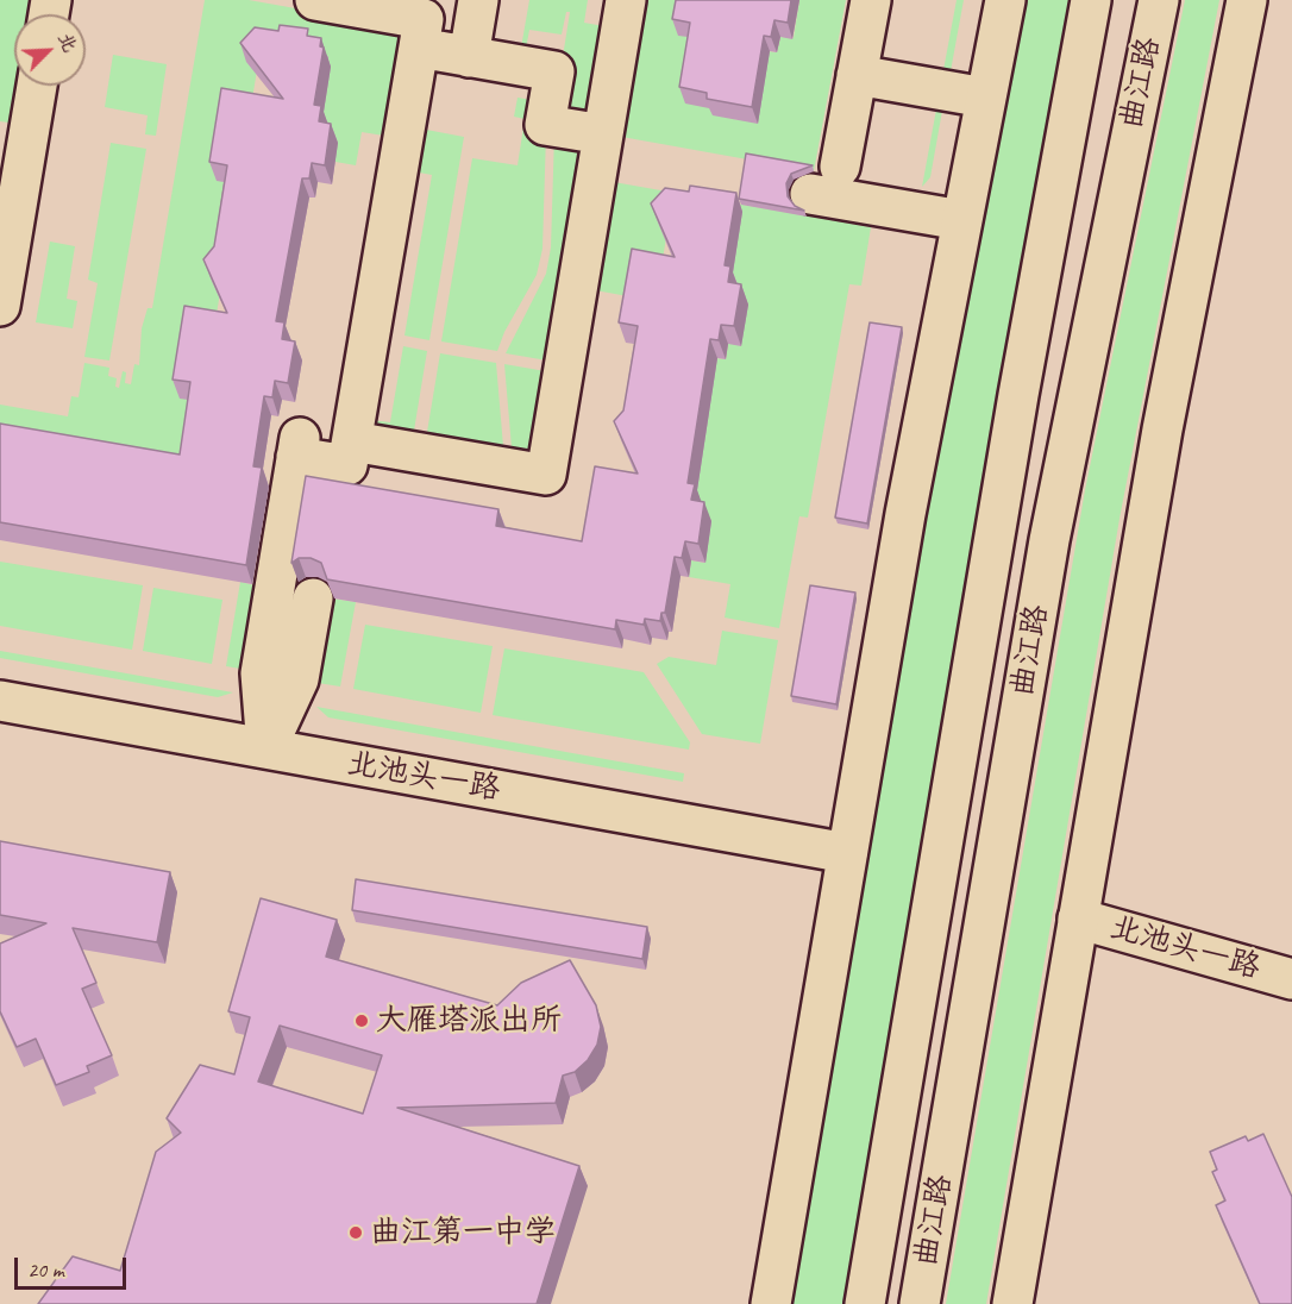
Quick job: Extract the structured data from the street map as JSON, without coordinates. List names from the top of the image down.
{
  "streets": {
    "main road": ["曲江路", "北池头一路"]
  },
  "places": ["大雁塔派出所", "曲江第一中学"],
  "scale_bar": "20 m",
  "north": "top right"
}
